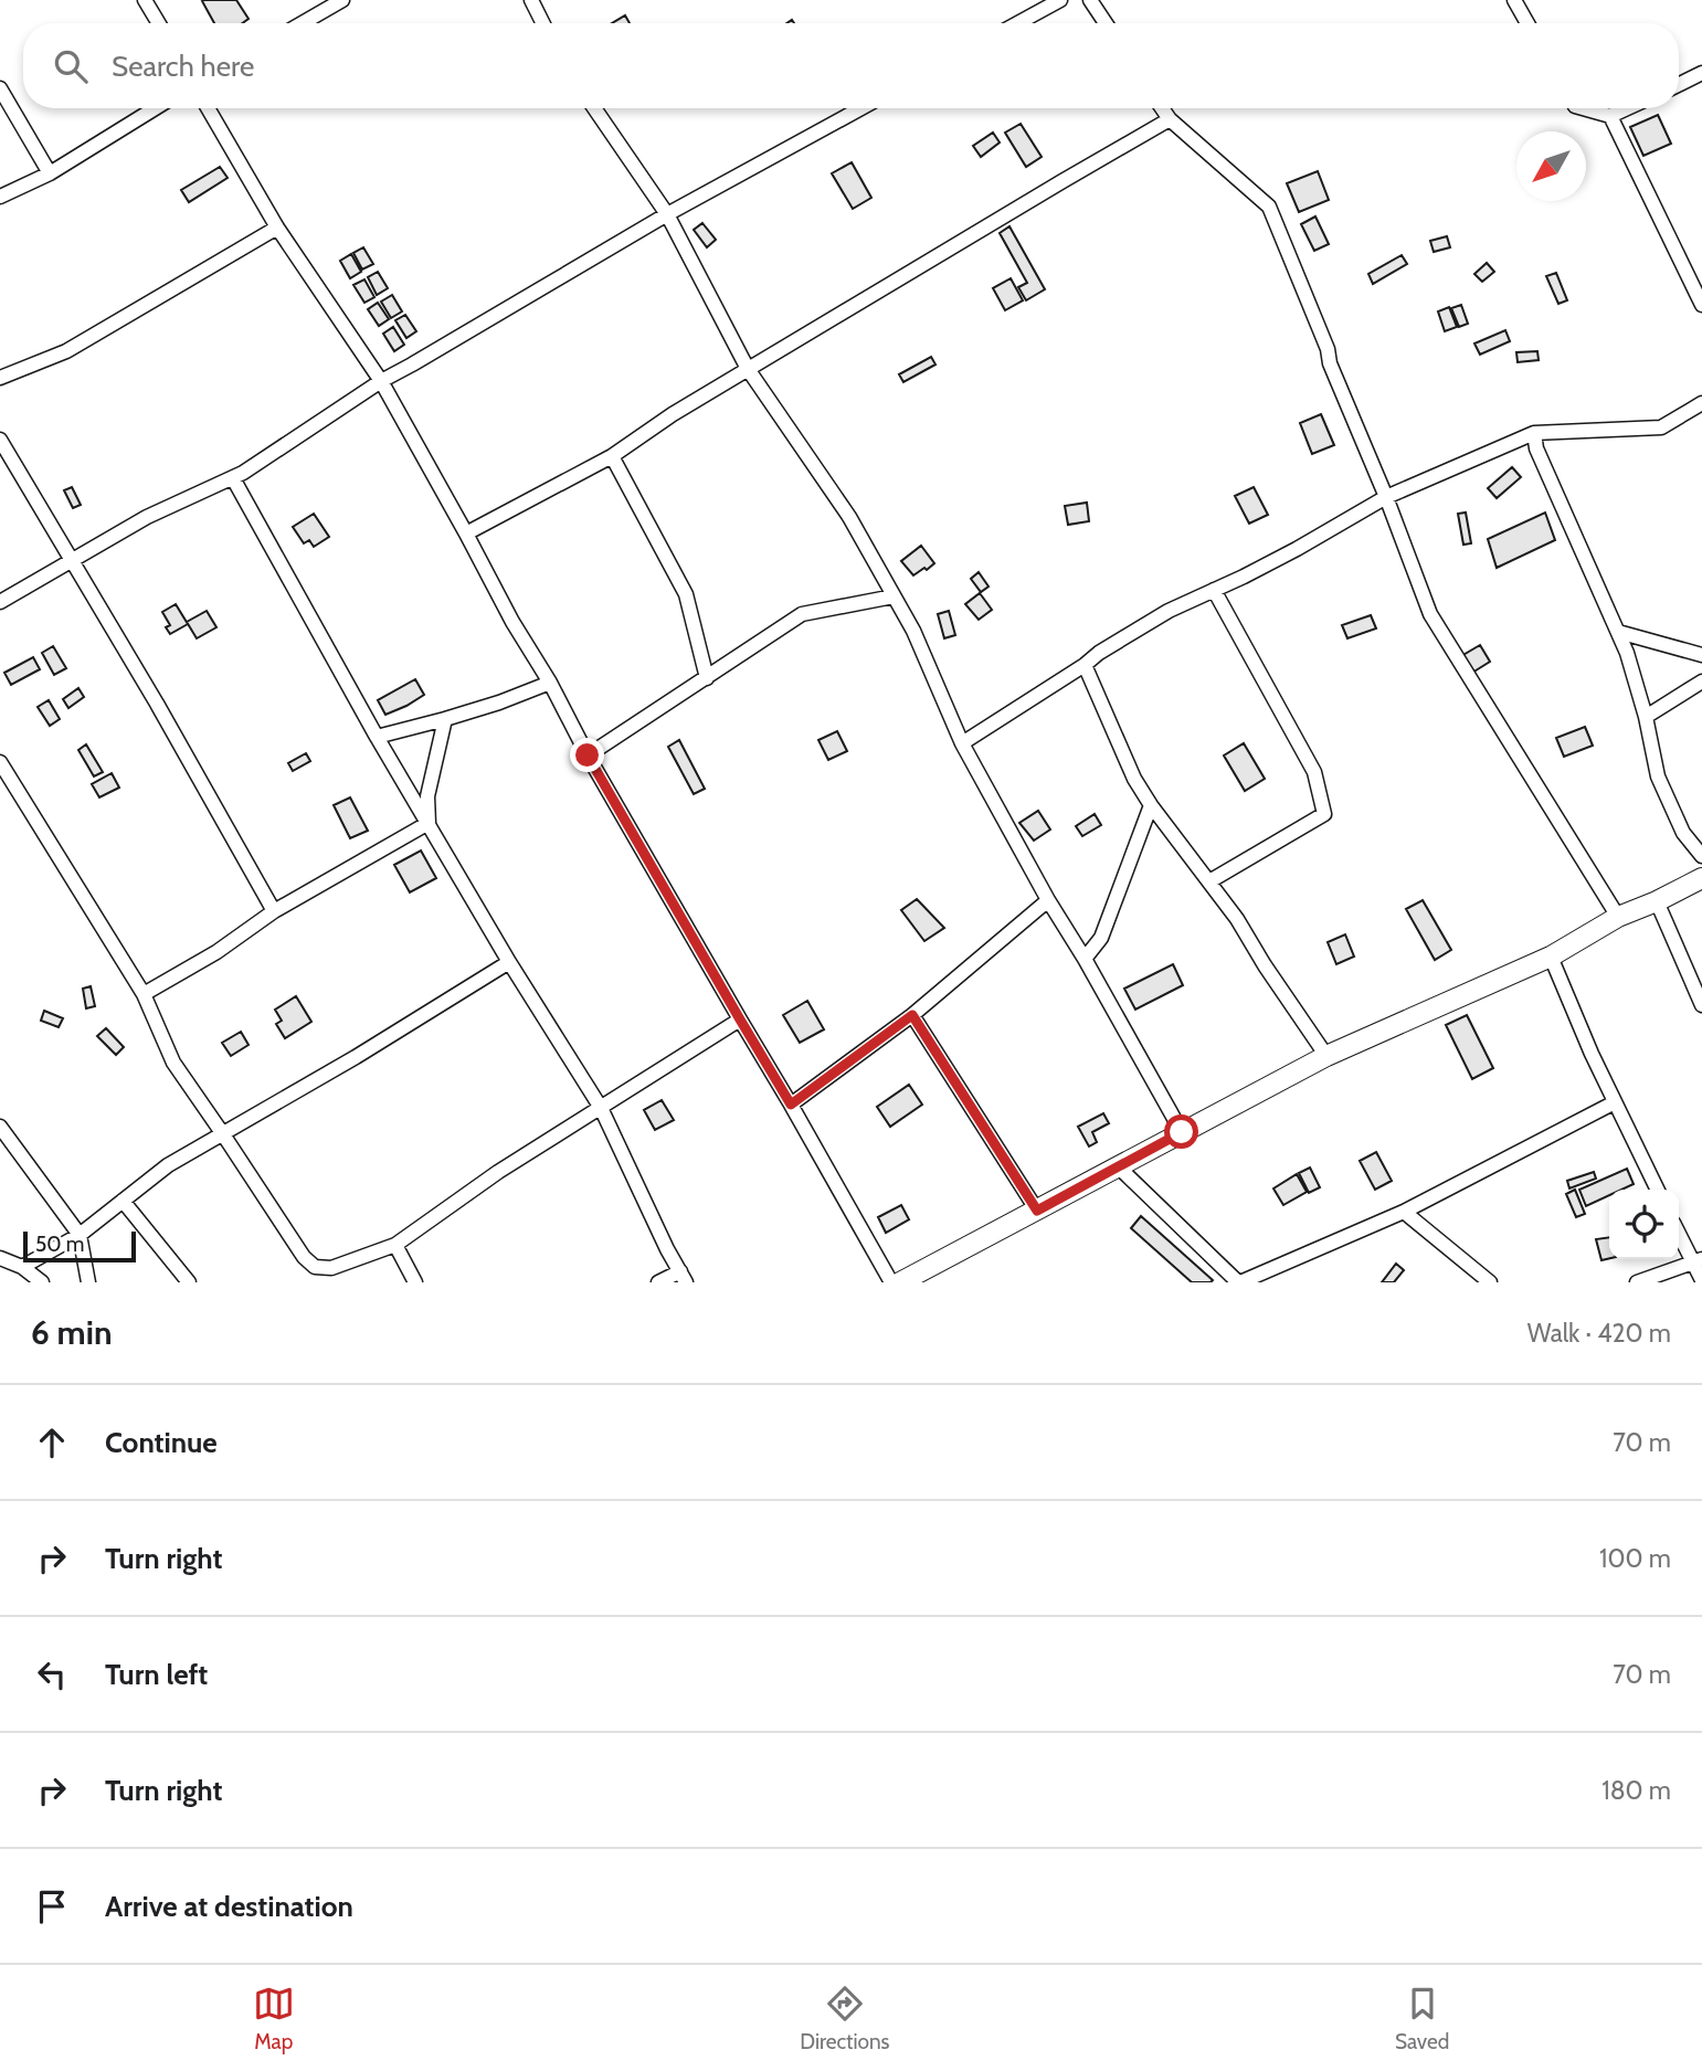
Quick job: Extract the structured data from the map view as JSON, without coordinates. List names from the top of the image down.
{
  "scale_bar": "50 m",
  "north": "bottom left",
  "page": {
    "search": "Search here",
    "scale": "50 m",
    "heading": ["6 min", "Walk · 420 m"],
    "list": [
      ["Continue", "70 m"],
      ["Turn right", "100 m"],
      ["Turn left", "70 m"],
      ["Turn right", "180 m"],
      "Arrive at destination"
    ],
    "nav": ["Map", "Directions", "Saved"]
  }
}
